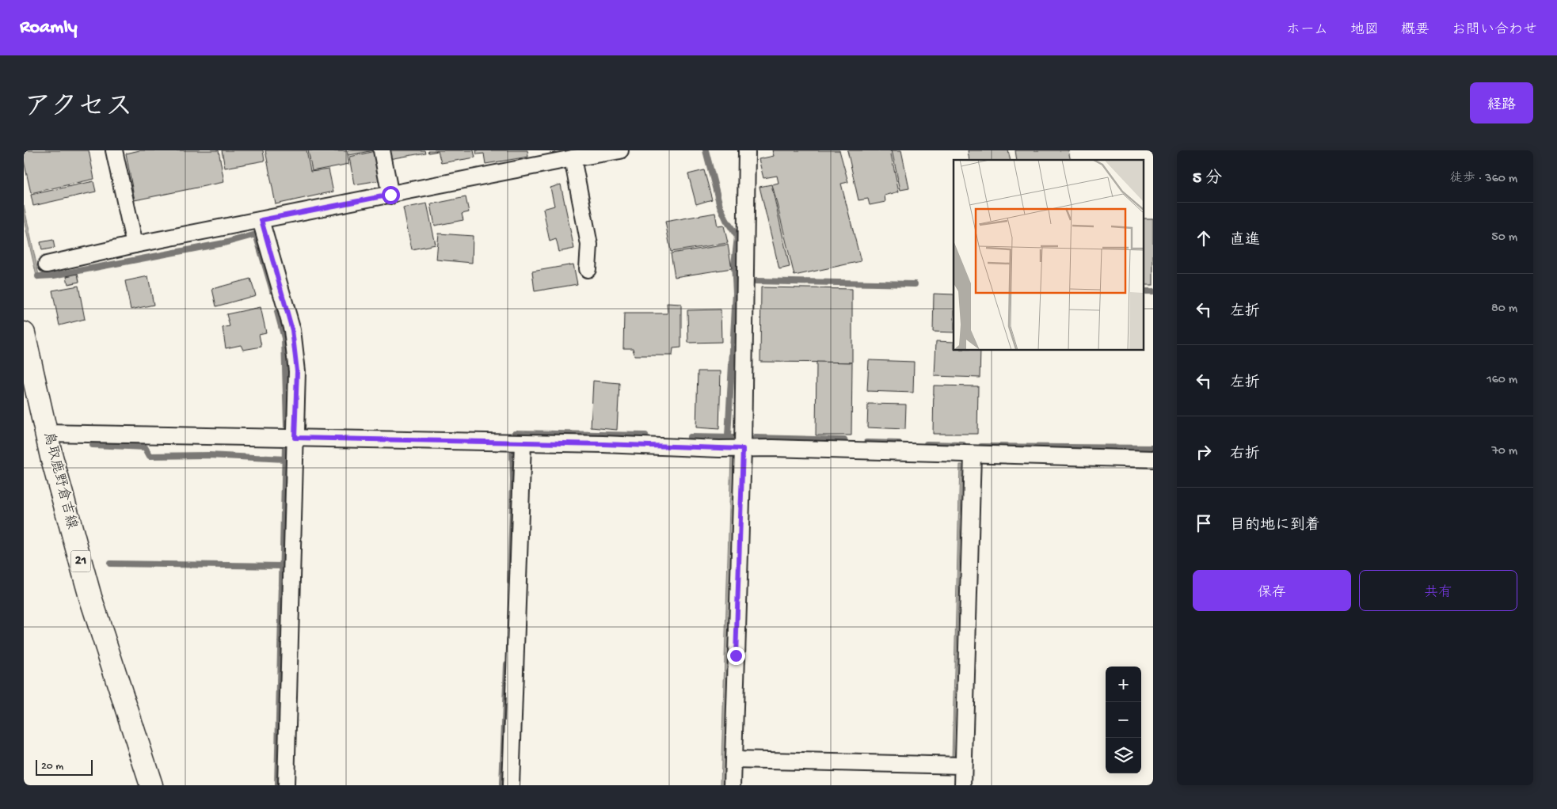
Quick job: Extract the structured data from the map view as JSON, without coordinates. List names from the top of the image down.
{
  "streets": {
    "main road": ["鳥取鹿野倉吉線", "21"]
  },
  "scale_bar": "20 m",
  "page": {
    "header": "Roamly",
    "nav": [
      "ホーム",
      "地図",
      "概要",
      "お問い合わせ"
    ],
    "title": "アクセス",
    "buttons": [
      "経路",
      ["保存", "共有"]
    ],
    "heading": ["5 分", "徒歩 · 360 m"],
    "list": [
      ["直進", "50 m"],
      ["左折", "80 m"],
      ["左折", "160 m"],
      ["右折", "70 m"],
      "目的地に到着"
    ],
    "map_buttons": ["+", "−"],
    "scale": "20 m"
  }
}
